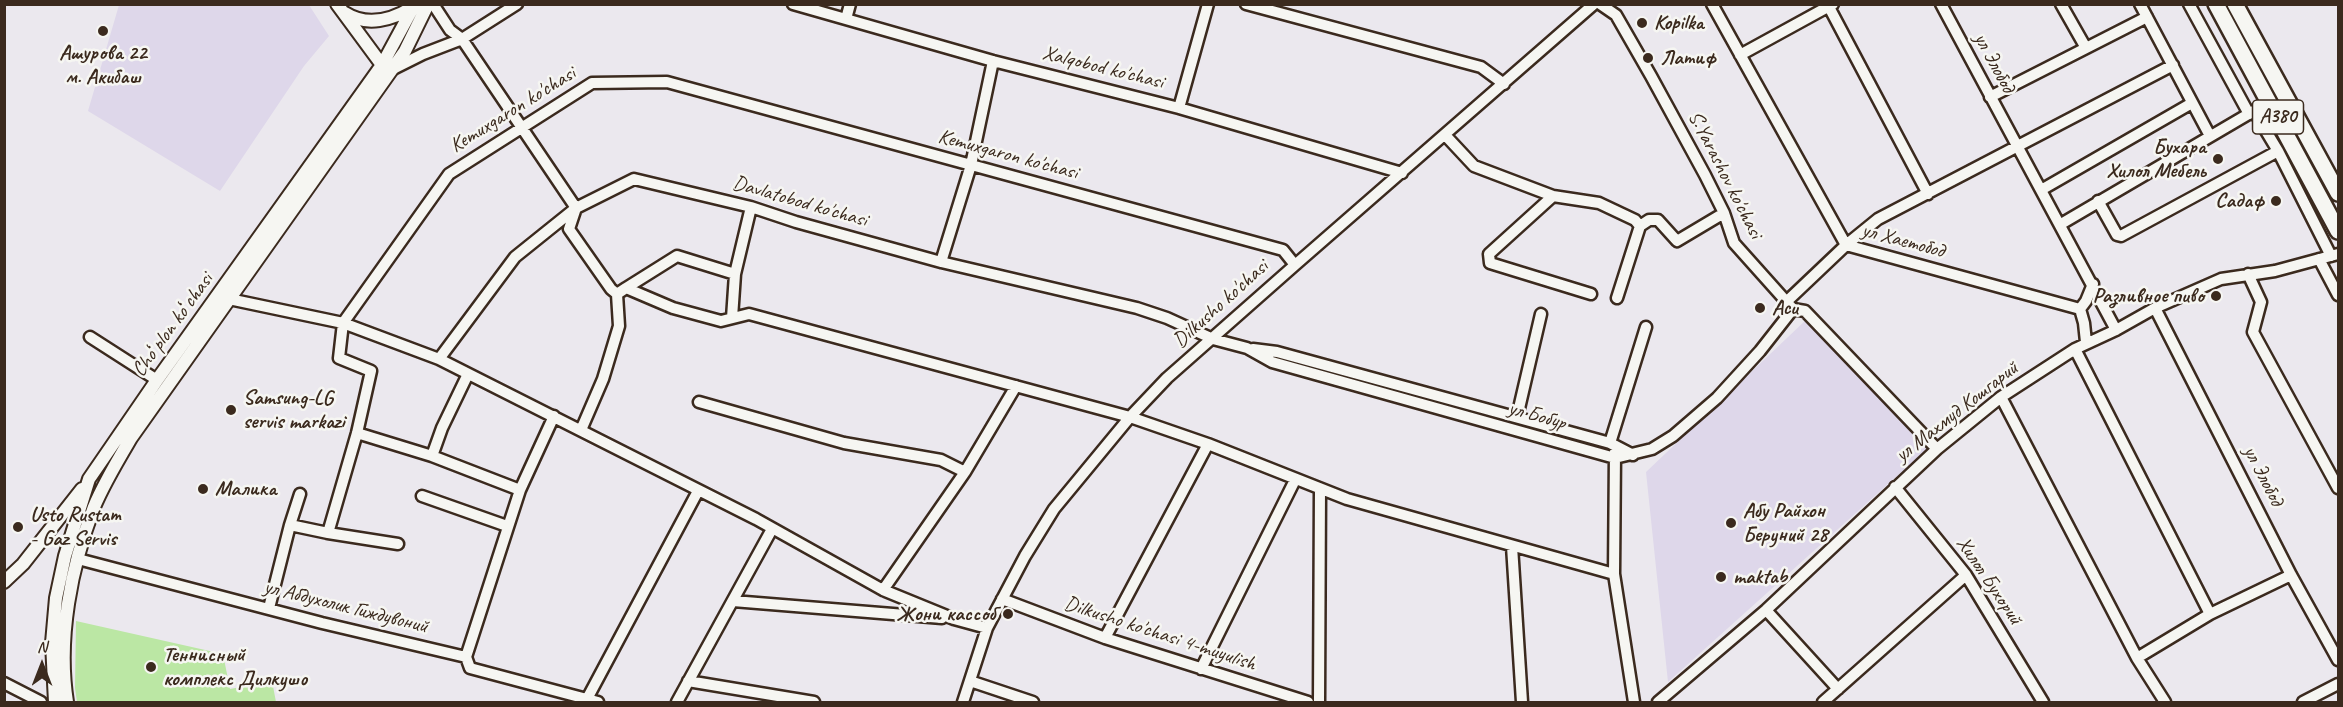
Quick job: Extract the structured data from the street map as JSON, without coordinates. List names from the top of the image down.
{
  "streets": {
    "highway": ["A380"],
    "main road": ["Choʻplon koʻchasi"],
    "street": [
      "ул Элобод",
      "Xalqobod ko'chasi",
      "Kemuxgaron ko'chasi",
      "S.Yarashov ko'chasi",
      "Davlatobod ko'chasi",
      "ул Хаетобод",
      "Dilkusho ko'chasi",
      "ул Махмуд Кошгарий",
      "ул Бобур",
      "Хилол Бухорий",
      "ул Абдухолик Гиждувоний",
      "Dilkusho ko'chasi 4-muyulish"
    ]
  },
  "crossings": [
    ["ул Элобод", "ул Махмуд Кошгарий"],
    ["Xalqobod ko'chasi", "Dilkusho ko'chasi"],
    ["Kemuxgaron ko'chasi", "Dilkusho ko'chasi"],
    ["S.Yarashov ko'chasi", "ул Махмуд Кошгарий"],
    ["Davlatobod ko'chasi", "Dilkusho ko'chasi"],
    ["Davlatobod ko'chasi", "ул Бобур"],
    ["Dilkusho ko'chasi", "ул Бобур"],
    ["Dilkusho ko'chasi", "Dilkusho ko'chasi 4-muyulish"],
    ["Choʻplon koʻchasi", "ул Абдухолик Гиждувоний"],
    ["ул Махмуд Кошгарий", "Хилол Бухорий"]
  ],
  "places": [
    "Kopilka",
    "Ашурова 22 м. Акибаш",
    "Латиф",
    "Бухара Хилол Мебель",
    "Садаф",
    "Разливное пиво",
    "Аси",
    "Samsung-LG servis markazi",
    "Малика",
    "Абу Райхон Беруний 28",
    "Usto Rustam - Gaz Servis",
    "maktab",
    "Жони кассоб",
    "Теннисный комплекс Дилкушо"
  ],
  "north": "top"
}
